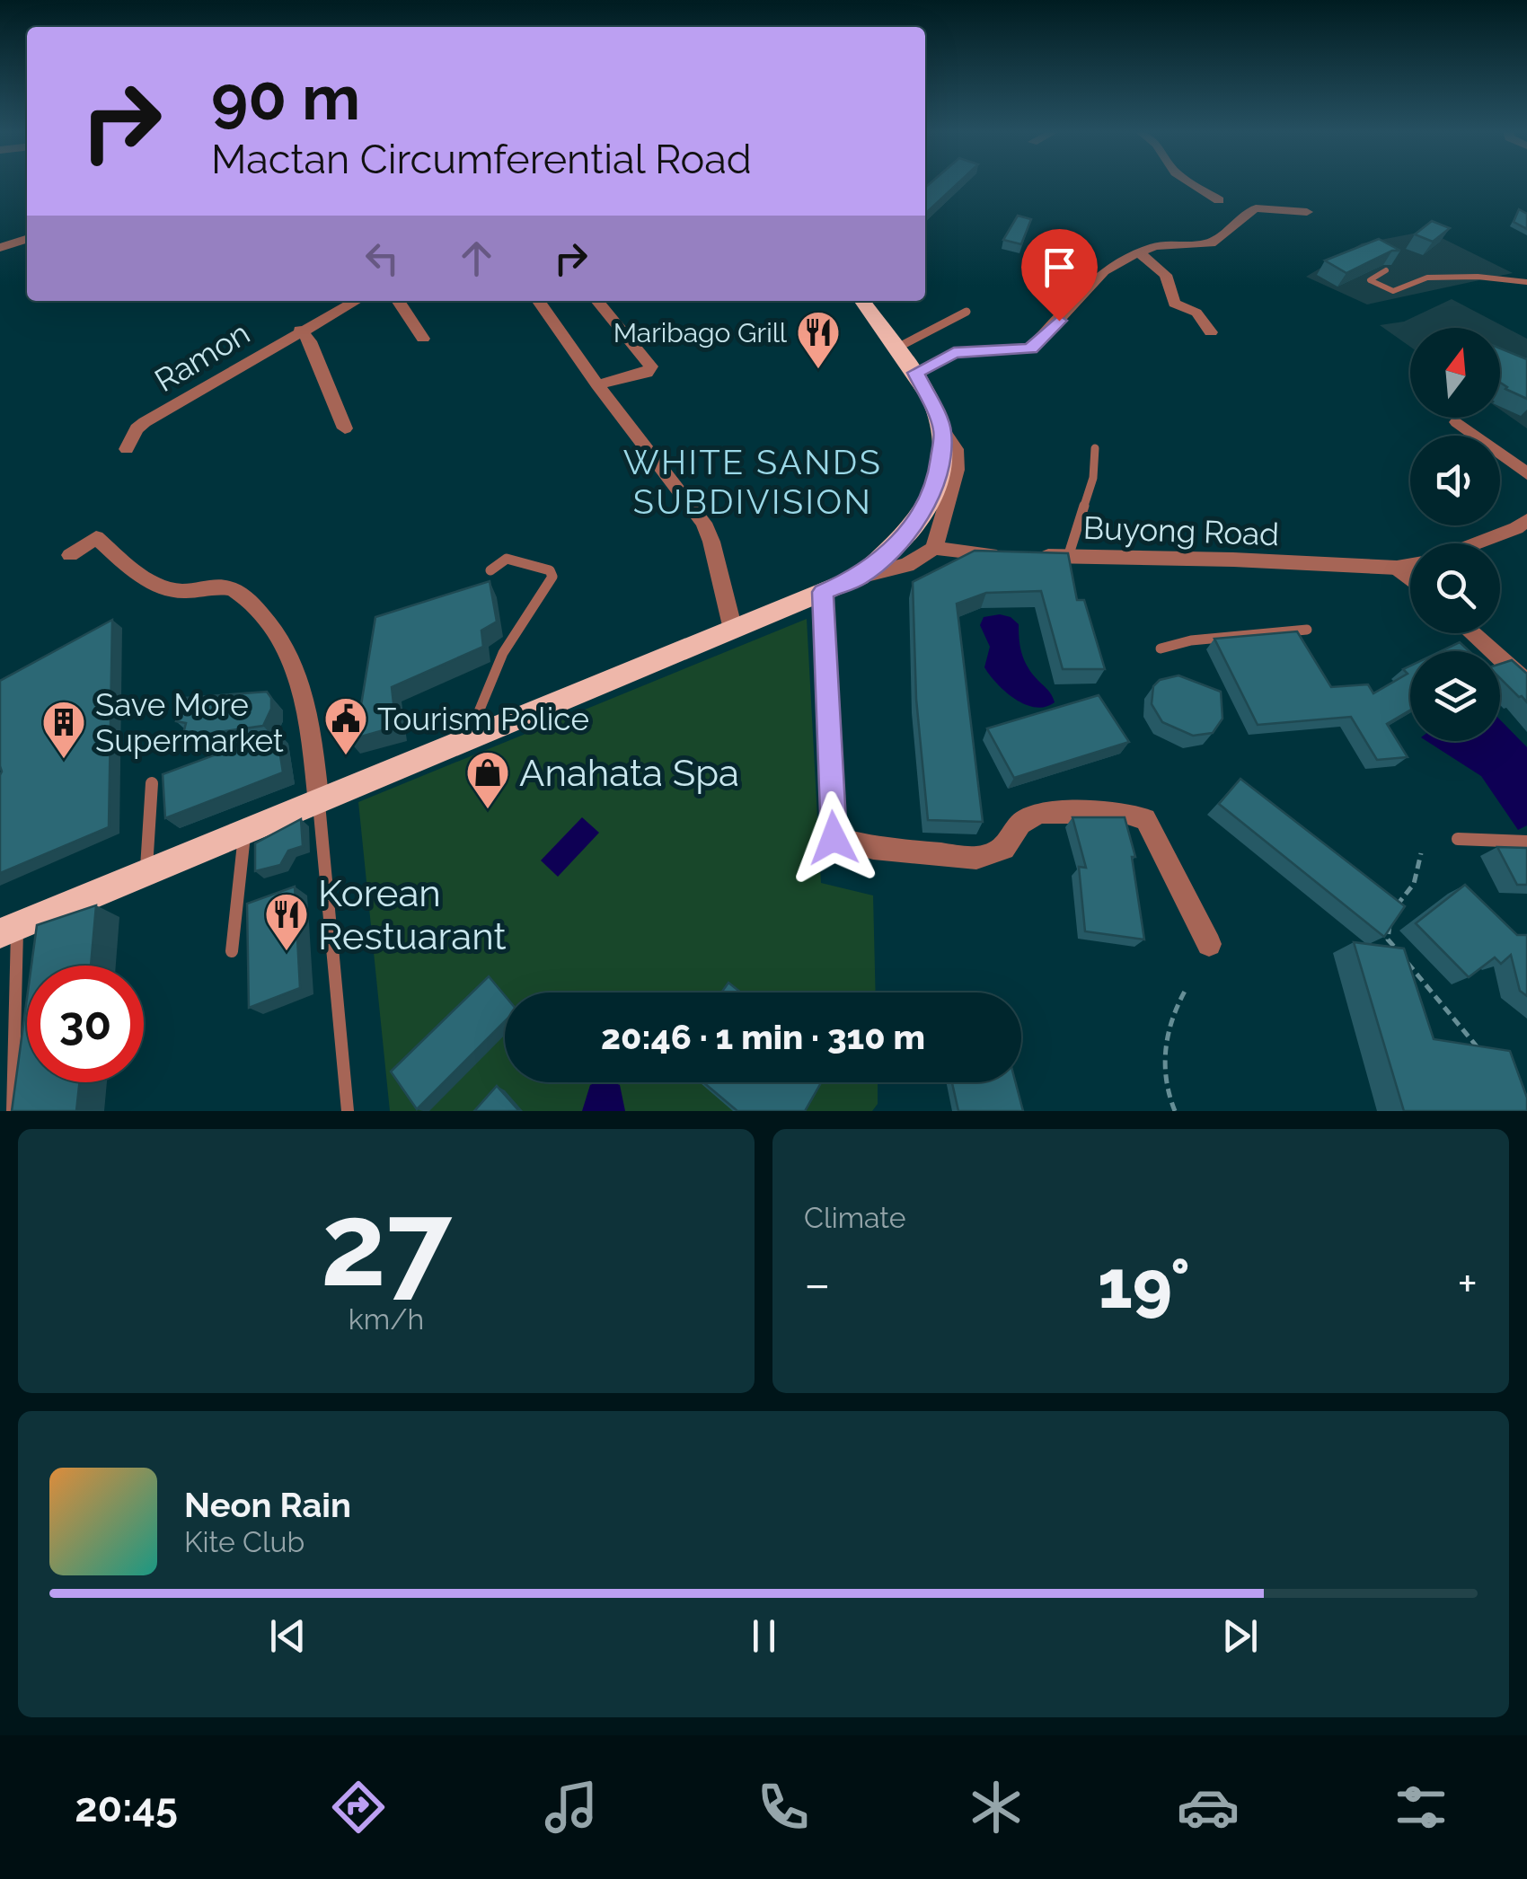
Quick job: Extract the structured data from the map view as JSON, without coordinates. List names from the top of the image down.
{
  "streets": {
    "street": ["Ramon", "Buyong Road"]
  },
  "districts": ["WHITE SANDS SUBDIVISION"],
  "places": {
    "restaurant": ["Maribago Grill", "Korean Restuarant"],
    "public building": ["Tourism Police"],
    "building": ["Save More Supermarket"],
    "shop": ["Anahata Spa"]
  },
  "north": "top",
  "page": {
    "turn": ["90 m", "Mactan Circumferential Road"],
    "limit": "30",
    "trip": "20:46 · 1 min · 310 m",
    "tile": [
      ["27", "km/h"],
      "Climate"
    ],
    "heat": ["−", "19°", "+"],
    "song": ["Neon Rain", "Kite Club"],
    "tabs": "20:45"
  }
}
